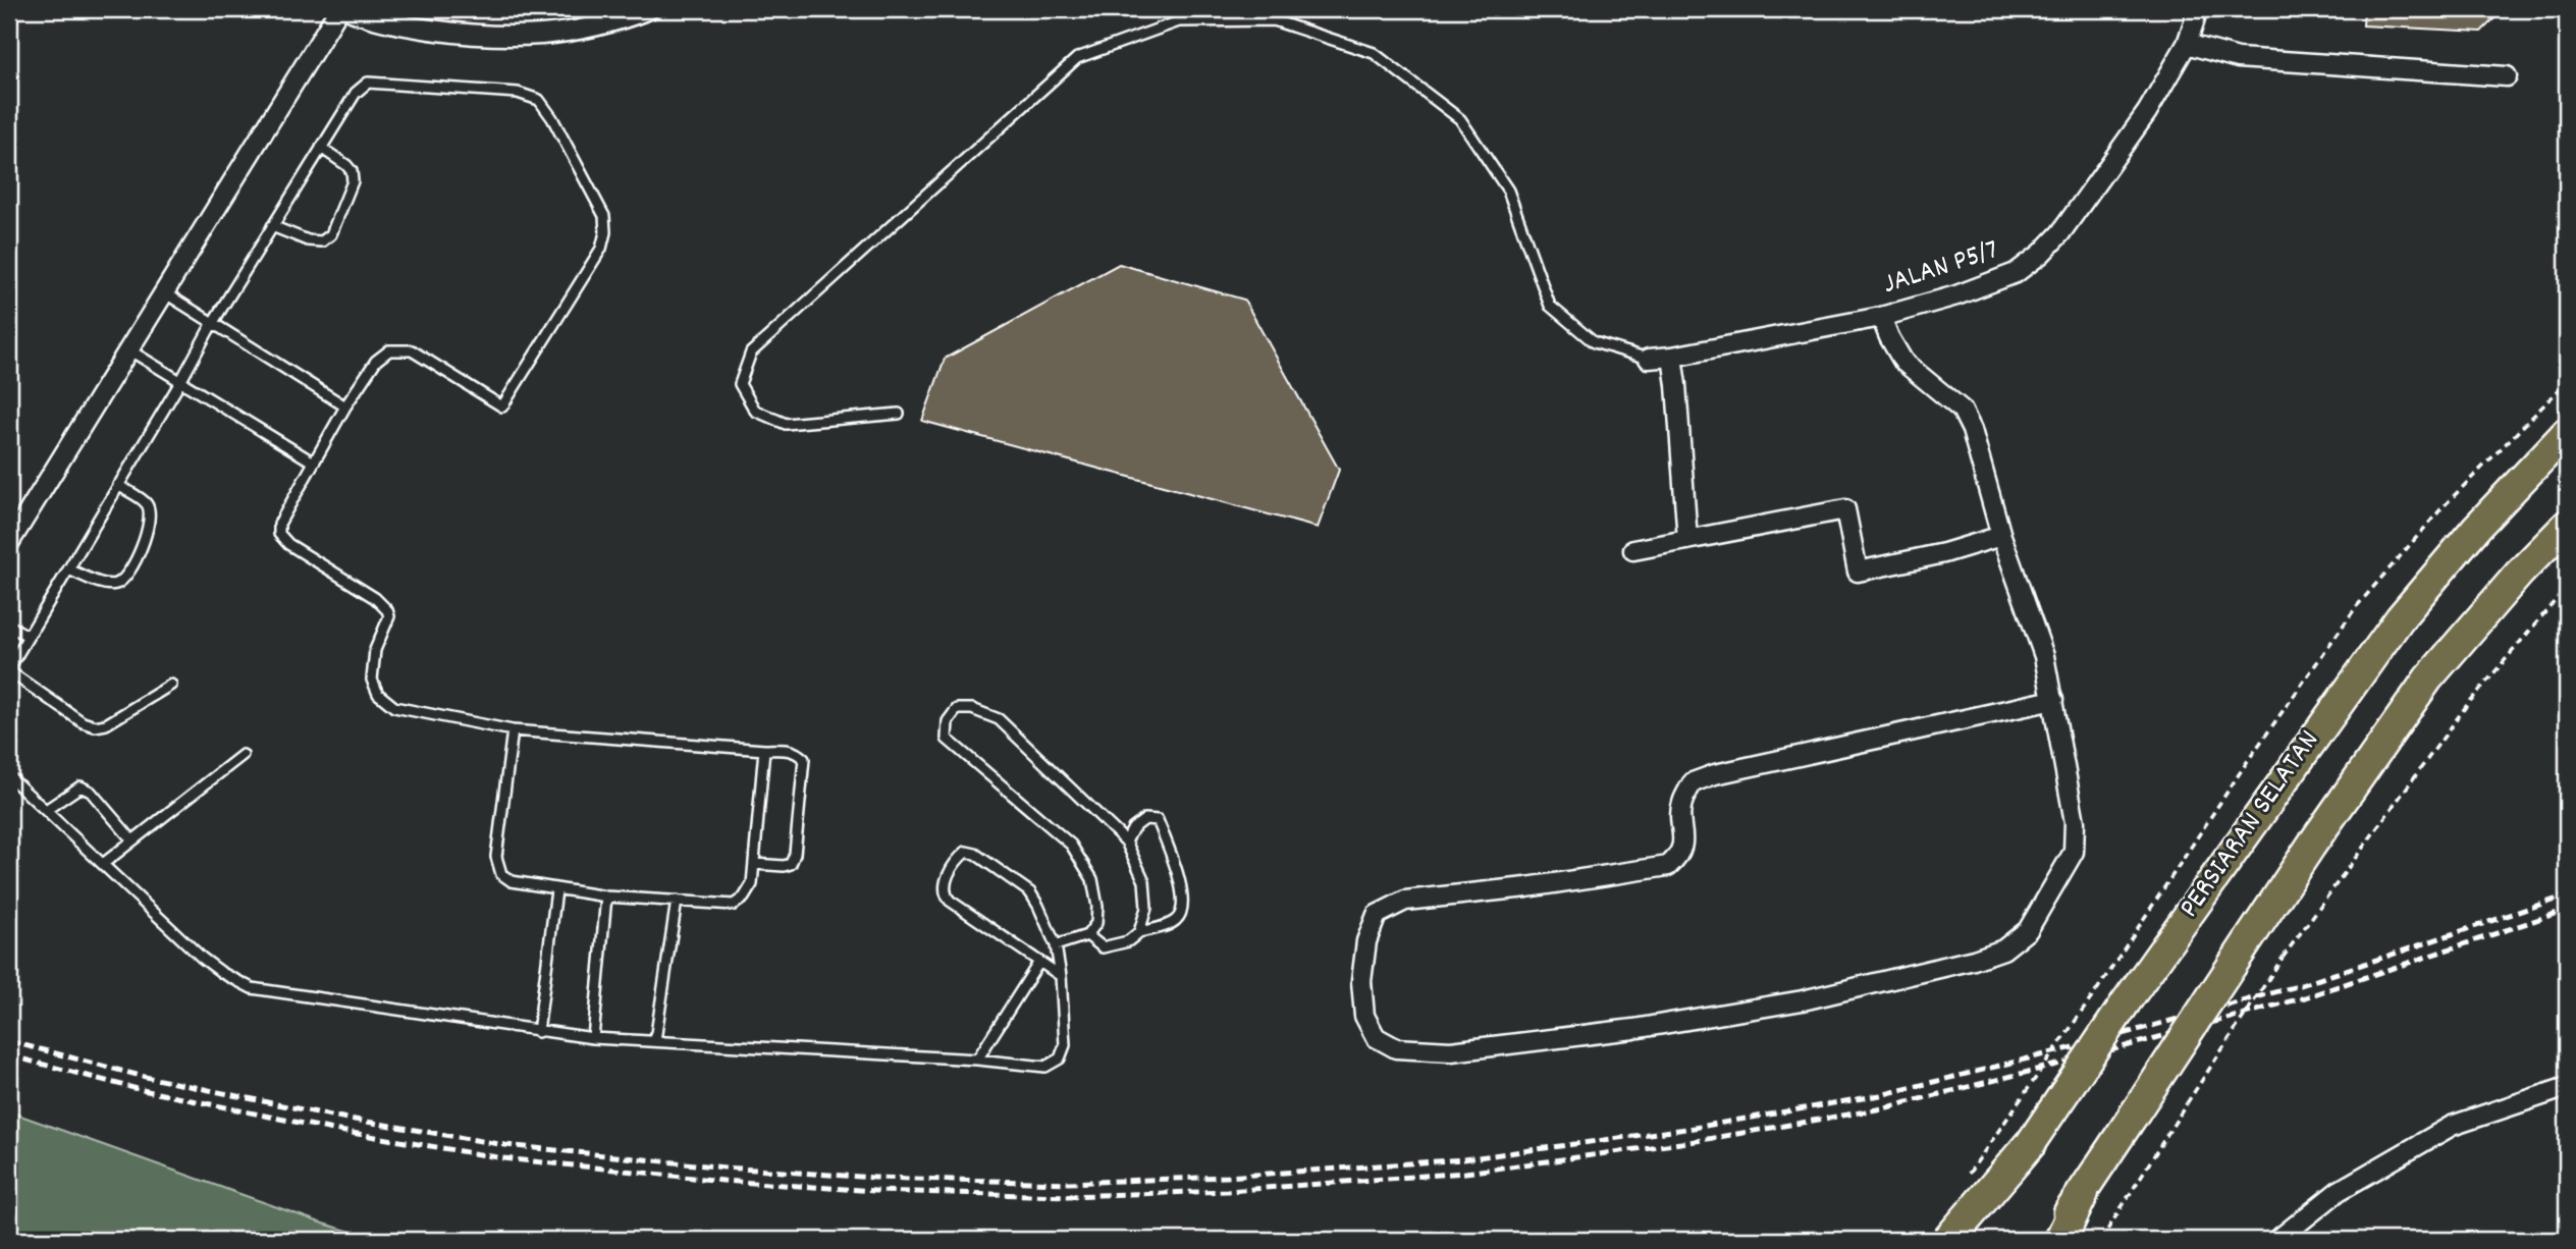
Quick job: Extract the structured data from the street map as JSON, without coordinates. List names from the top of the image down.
{
  "streets": {
    "main road": ["PERSIARAN SELATAN"],
    "street": ["JALAN P5/7"]
  }
}
